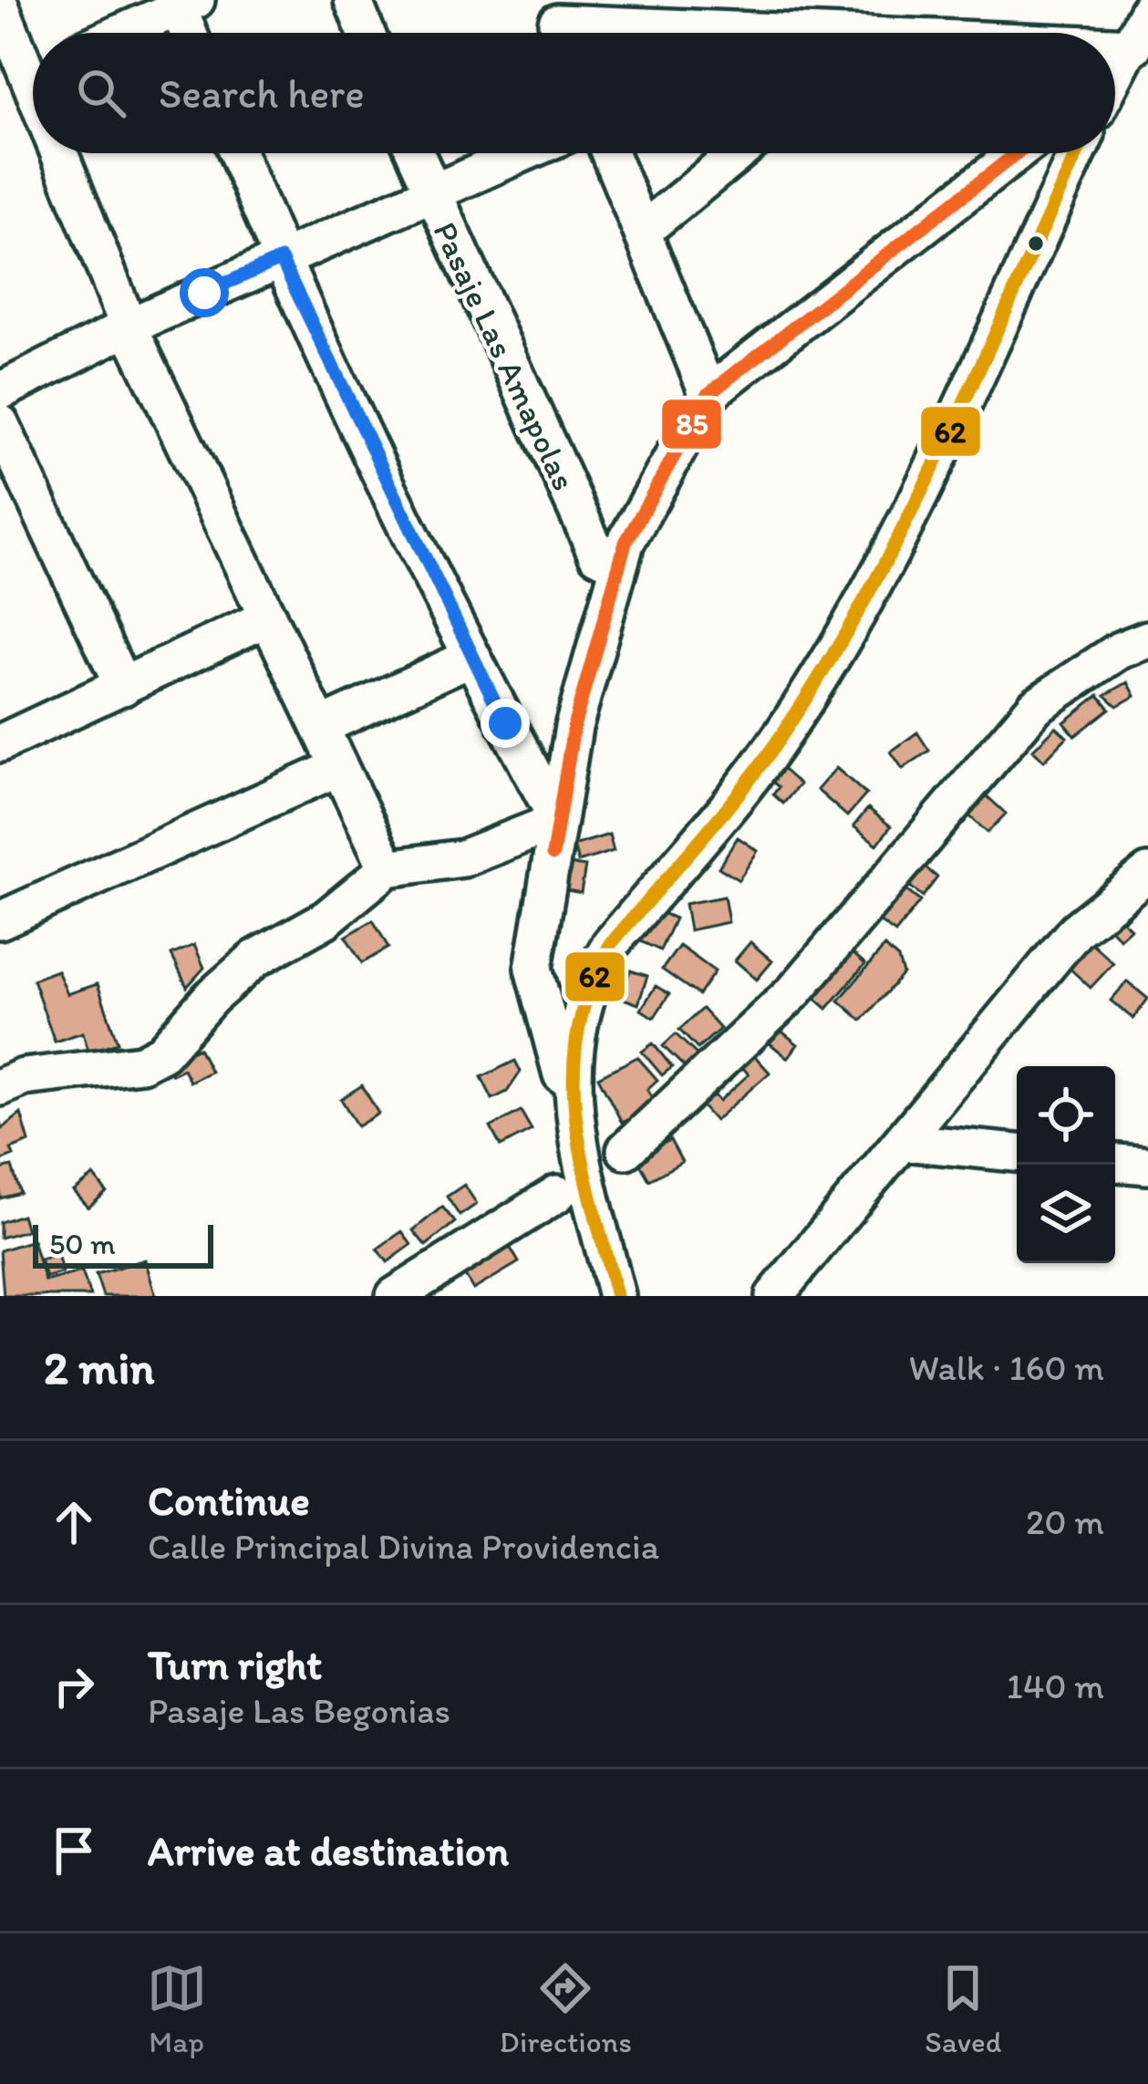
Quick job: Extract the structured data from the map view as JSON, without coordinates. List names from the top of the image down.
{
  "streets": {
    "street": ["Pasaje Las Amapolas"]
  },
  "lines": ["transit line 85", "transit line 62"],
  "scale_bar": "50 m",
  "page": {
    "search": "Search here",
    "scale": "50 m",
    "heading": ["2 min", "Walk · 160 m"],
    "list": [
      ["Continue", "Calle Principal Divina Providencia", "20 m"],
      ["Turn right", "Pasaje Las Begonias", "140 m"],
      "Arrive at destination"
    ],
    "nav": ["Map", "Directions", "Saved"]
  }
}
